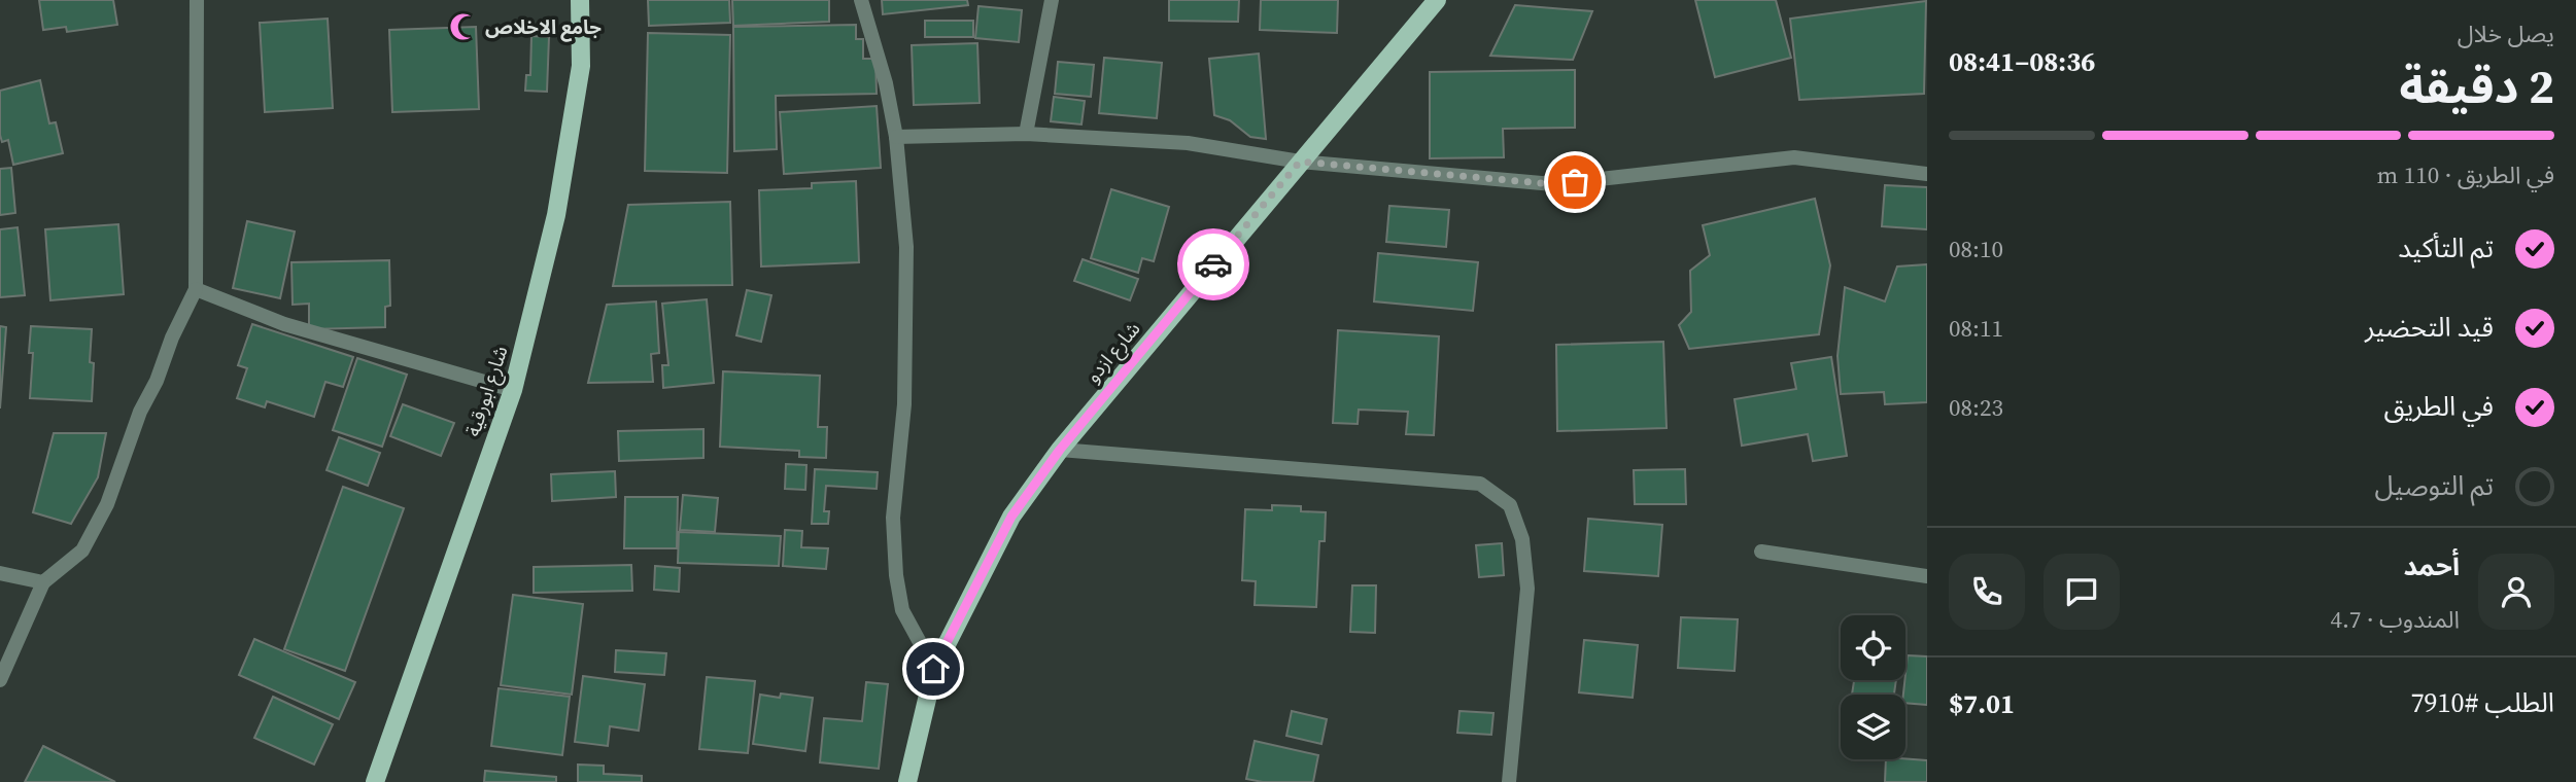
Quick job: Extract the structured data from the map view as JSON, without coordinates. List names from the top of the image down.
{
  "streets": {
    "main road": ["شارع ازدو", "شارع ابورقية"]
  },
  "places": {
    "mosque": ["جامع الاخلاص"]
  },
  "page": {
    "heading": ["2 دقيقة", "يصل خلال", "08:36–08:41"],
    "panel": [
      "أحمد",
      "المندوب · 4.7",
      "الطلب #7910",
      "$7.01"
    ],
    "bar": "في الطريق · 110 m",
    "list": [
      ["تم التأكيد", "08:10"],
      ["قيد التحضير", "08:11"],
      ["في الطريق", "08:23"],
      "تم التوصيل"
    ]
  }
}
